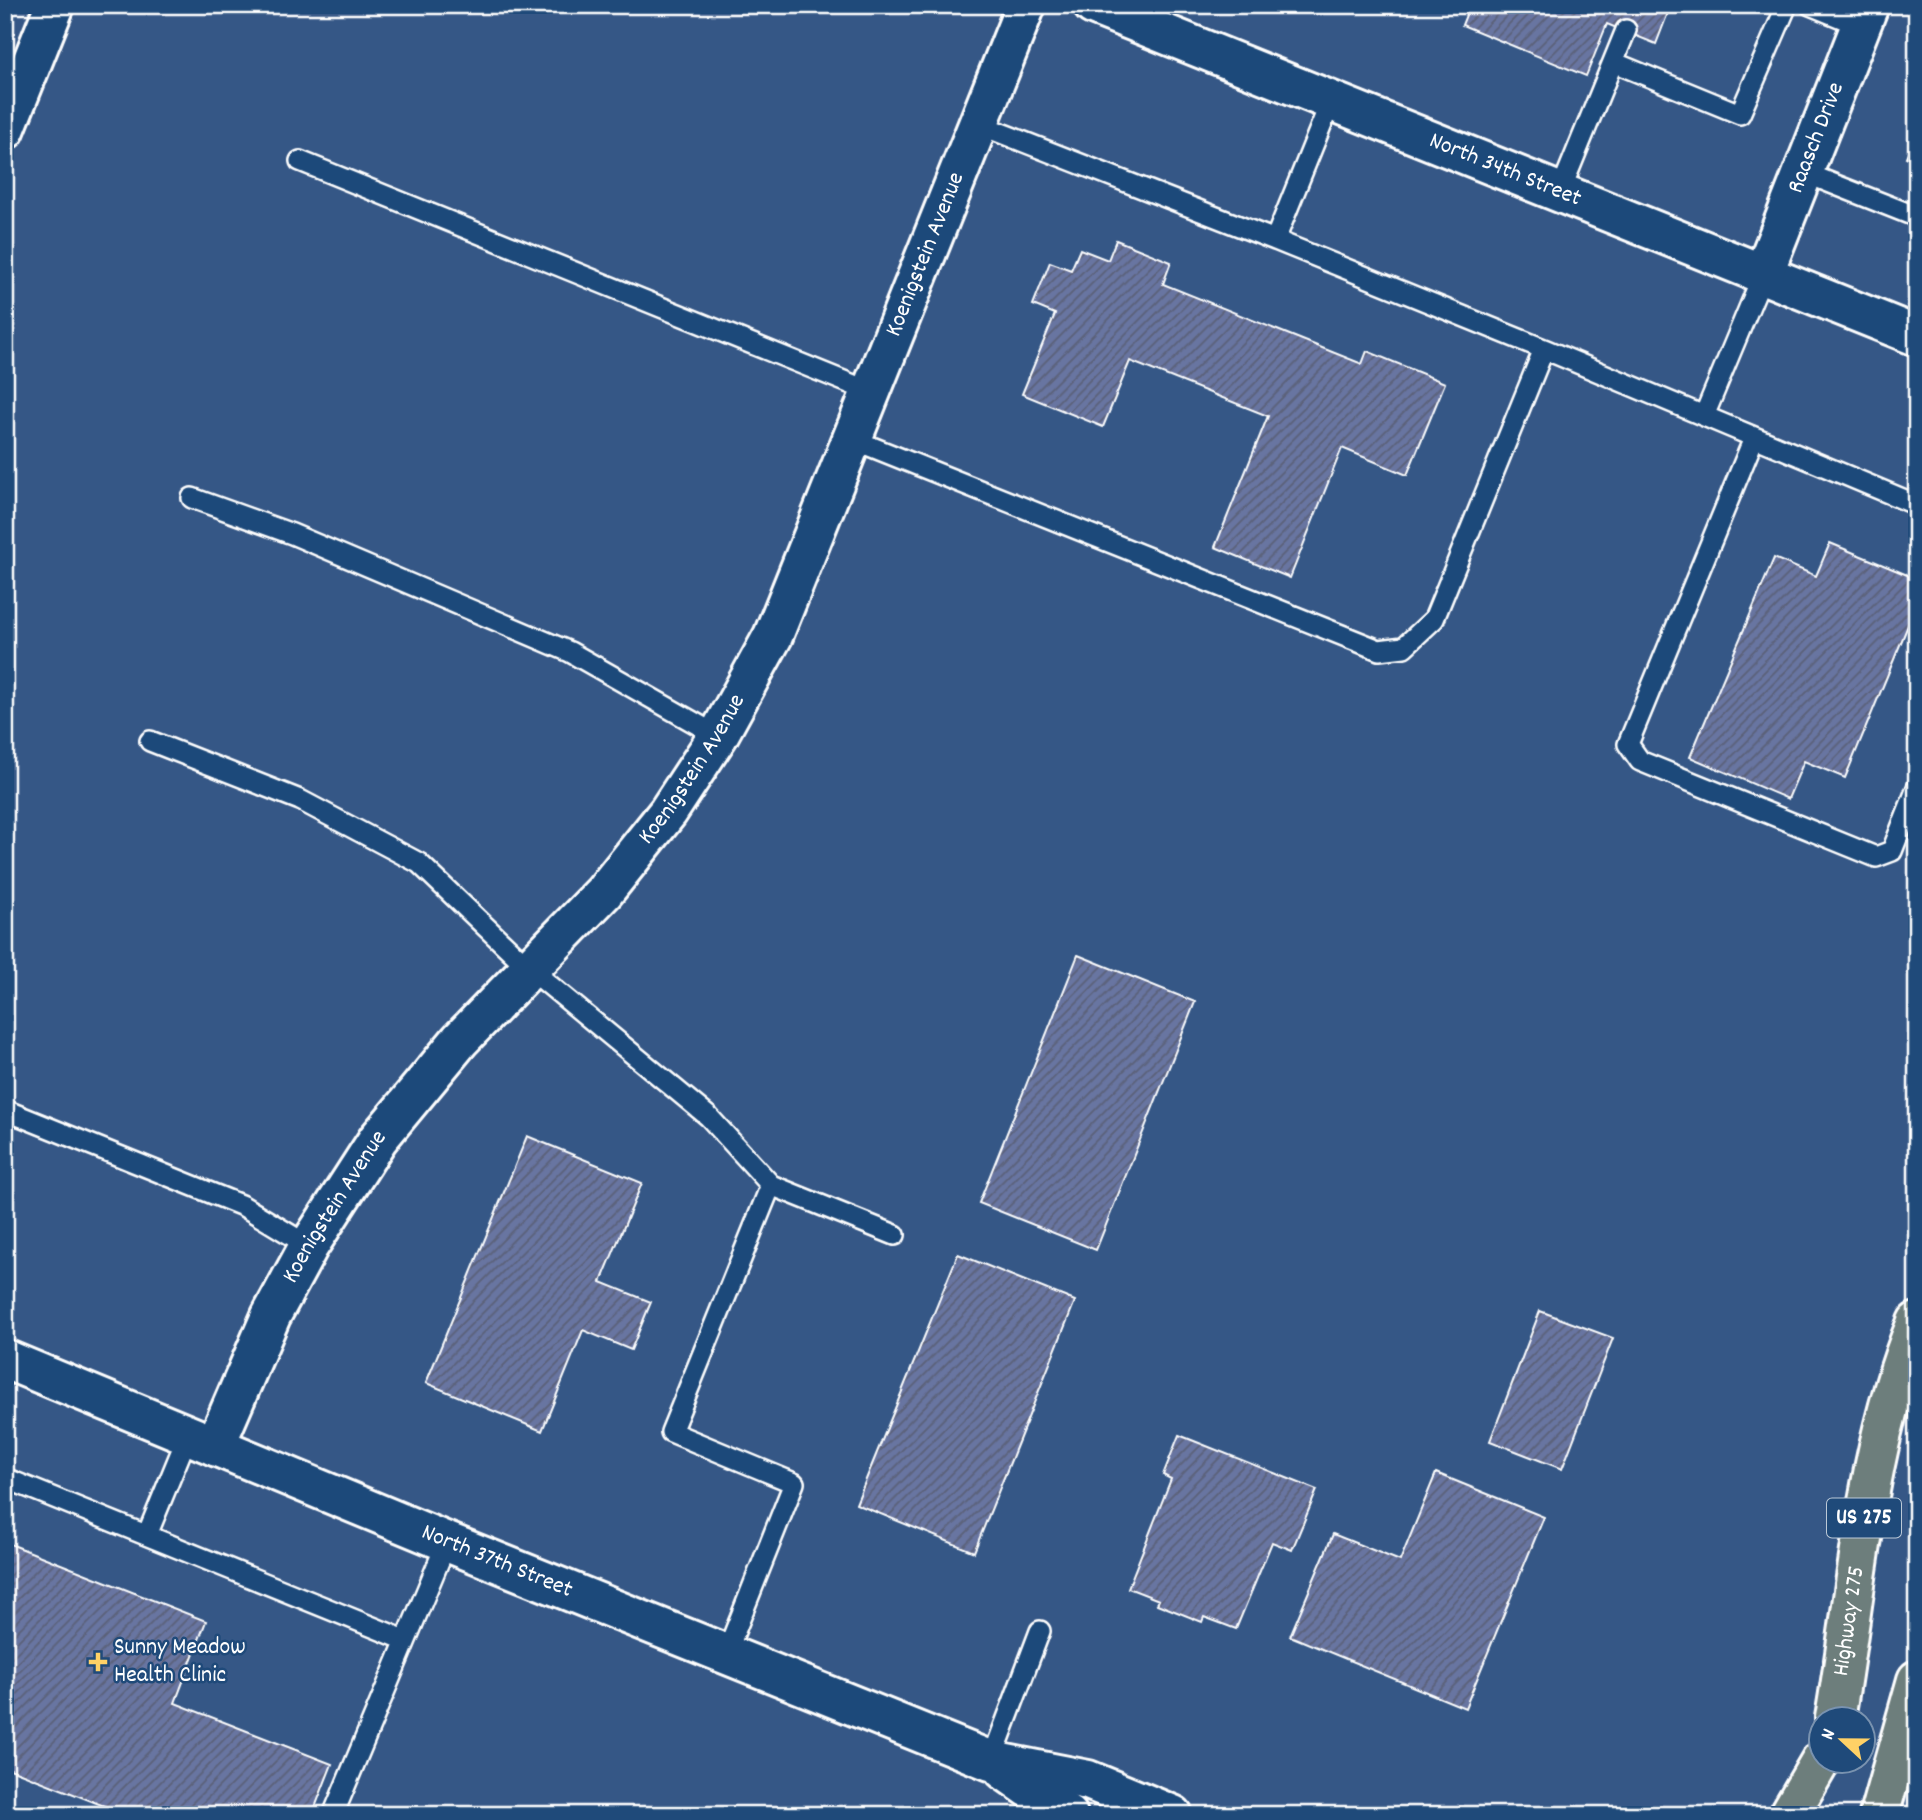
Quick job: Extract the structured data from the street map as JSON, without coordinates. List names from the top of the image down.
{
  "streets": {
    "highway": ["US 275", "Highway 275"],
    "street": [
      "Raasch Drive",
      "North 34th Street",
      "Koenigstein Avenue",
      "North 37th Street"
    ]
  },
  "crossings": [
    ["Raasch Drive", "North 34th Street"],
    ["Koenigstein Avenue", "North 37th Street"]
  ],
  "places": {
    "health": ["Sunny Meadow Health Clinic"]
  },
  "north": "left"
}
